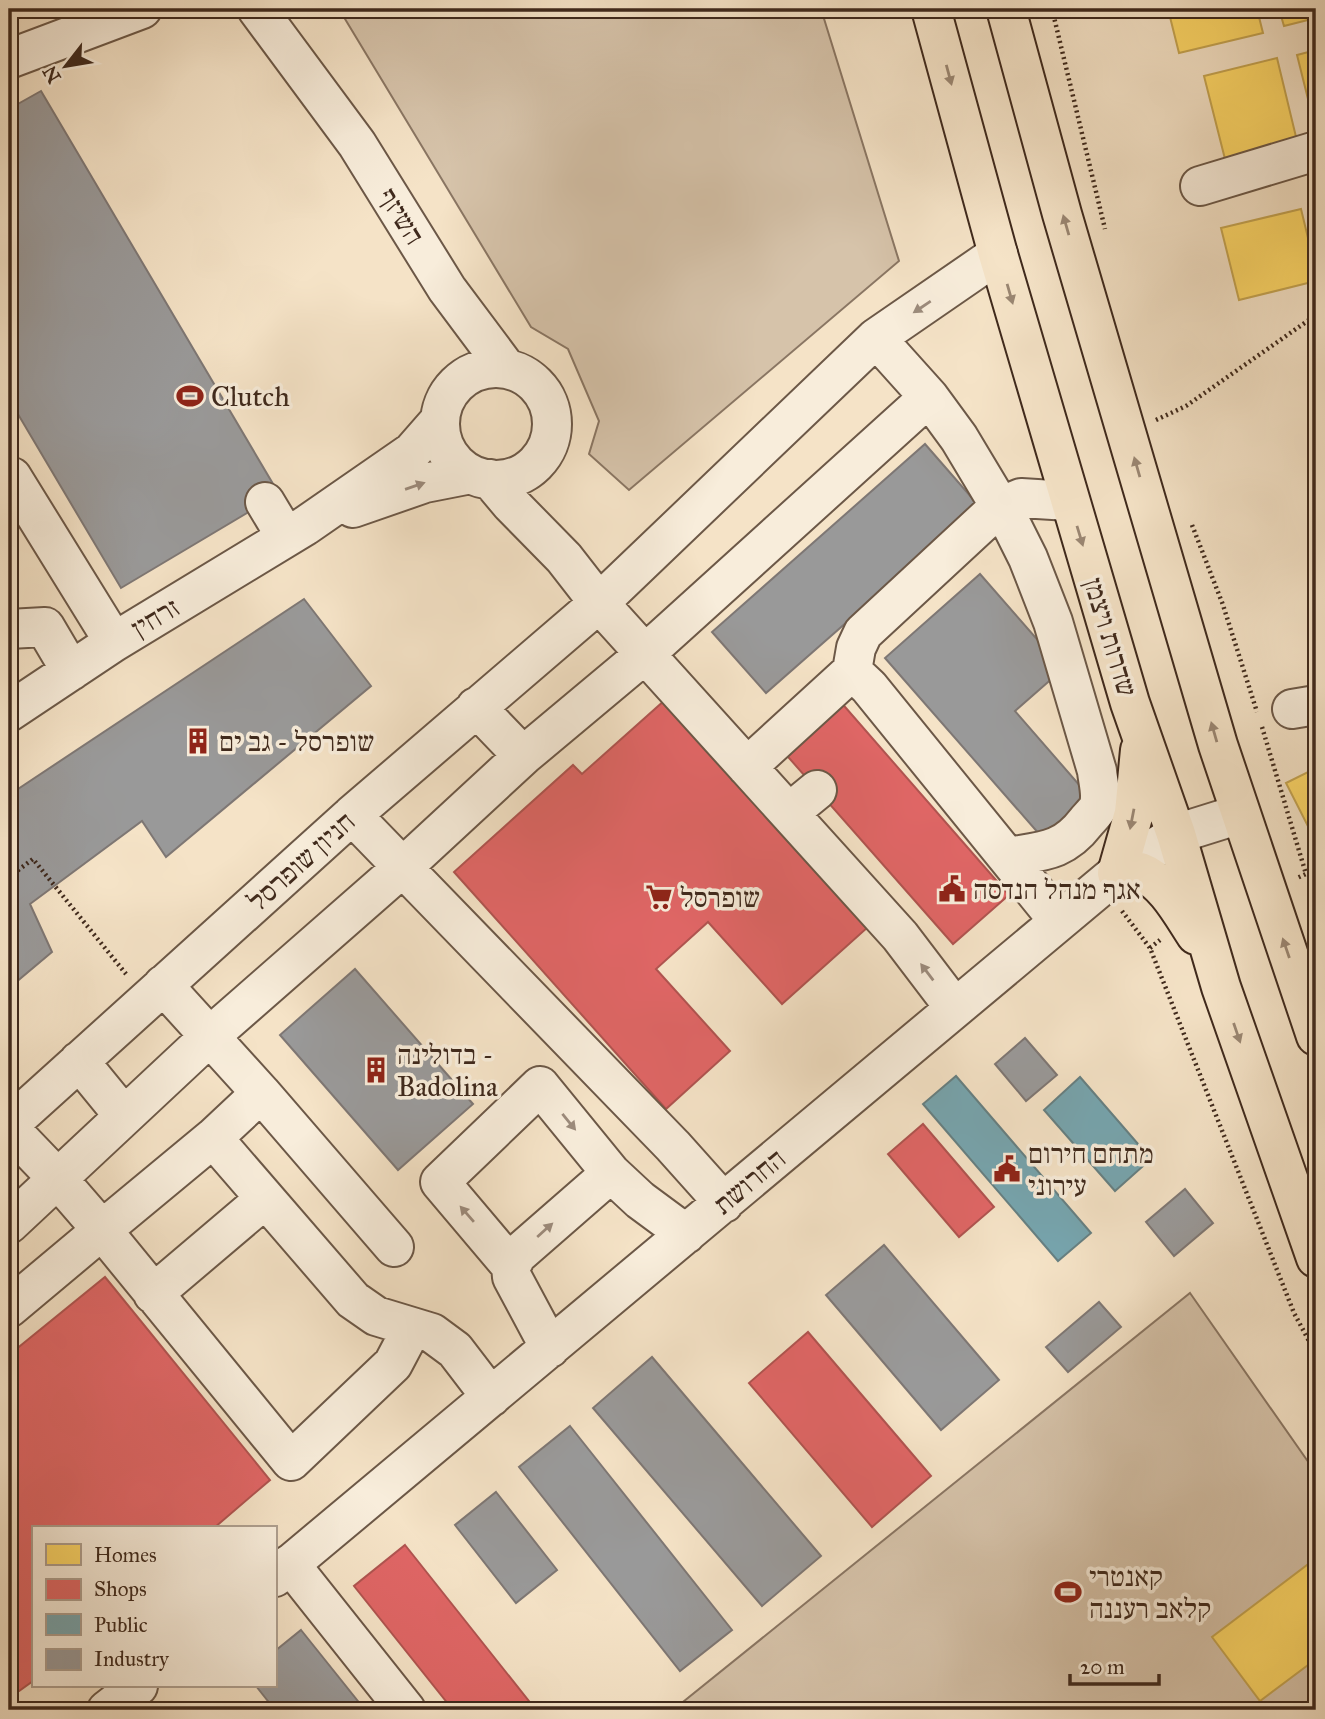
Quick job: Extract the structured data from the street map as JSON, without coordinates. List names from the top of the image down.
{
  "streets": {
    "main road": ["שדרות ויצמן"],
    "street": [
      "השיזף",
      "זרחין",
      "חניון שופרסל",
      "החרושת"
    ]
  },
  "crossings": [
    ["השיזף", "זרחין"],
    ["שדרות ויצמן", "חניון שופרסל"],
    ["שדרות ויצמן", "החרושת"]
  ],
  "places": {
    "sports": ["Clutch", "קאנטרי קלאב רעננה"],
    "building": ["שופרסל - גב ים", "בדולינה - Badolina"],
    "public building": ["אגף מנהל הנדסה", "מתחם חירום עירוני"],
    "supermarket": ["שופרסל"]
  },
  "legend": [
    "Homes",
    "Shops",
    "Public",
    "Industry"
  ],
  "scale_bar": "20 m",
  "north": "bottom left"
}
